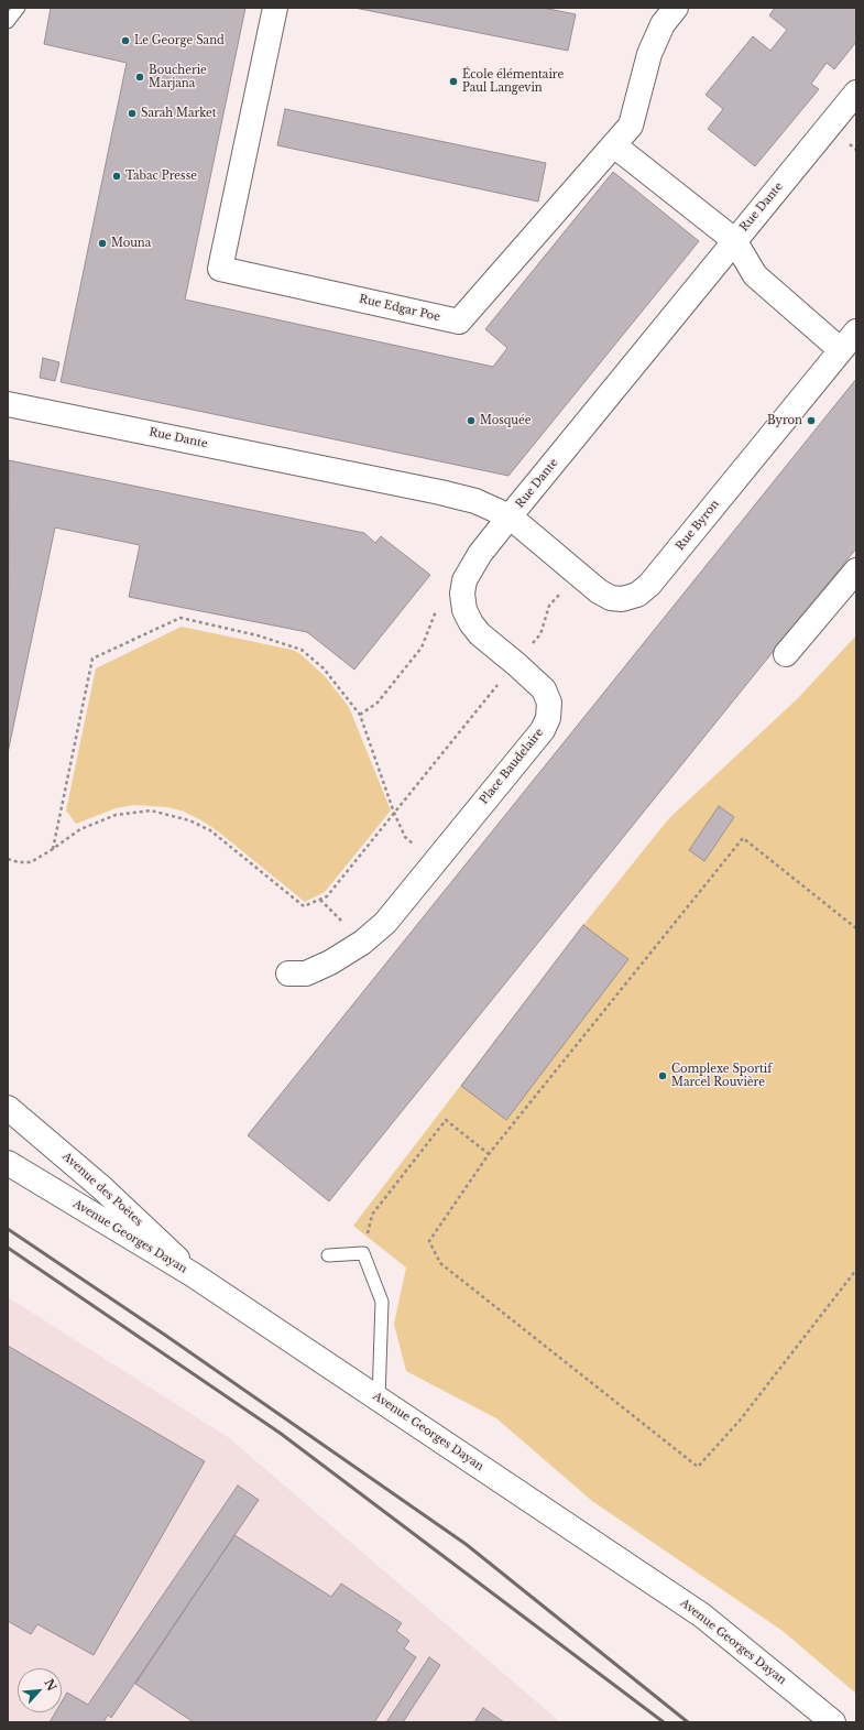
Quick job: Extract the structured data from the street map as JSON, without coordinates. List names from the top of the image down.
{
  "streets": {
    "street": [
      "Rue Dante",
      "Rue Edgar Poe",
      "Rue Byron",
      "Place Baudelaire",
      "Avenue des Poètes",
      "Avenue Georges Dayan"
    ]
  },
  "crossings": [
    ["Rue Dante", "Rue Byron"],
    ["Avenue des Poètes", "Avenue Georges Dayan"]
  ],
  "places": [
    "Le George Sand",
    "Boucherie Marjana",
    "École élémentaire Paul Langevin",
    "Sarah Market",
    "Tabac Presse",
    "Mouna",
    "Mosquée",
    "Byron",
    "Complexe Sportif Marcel Rouvière"
  ],
  "north": "top right"
}
